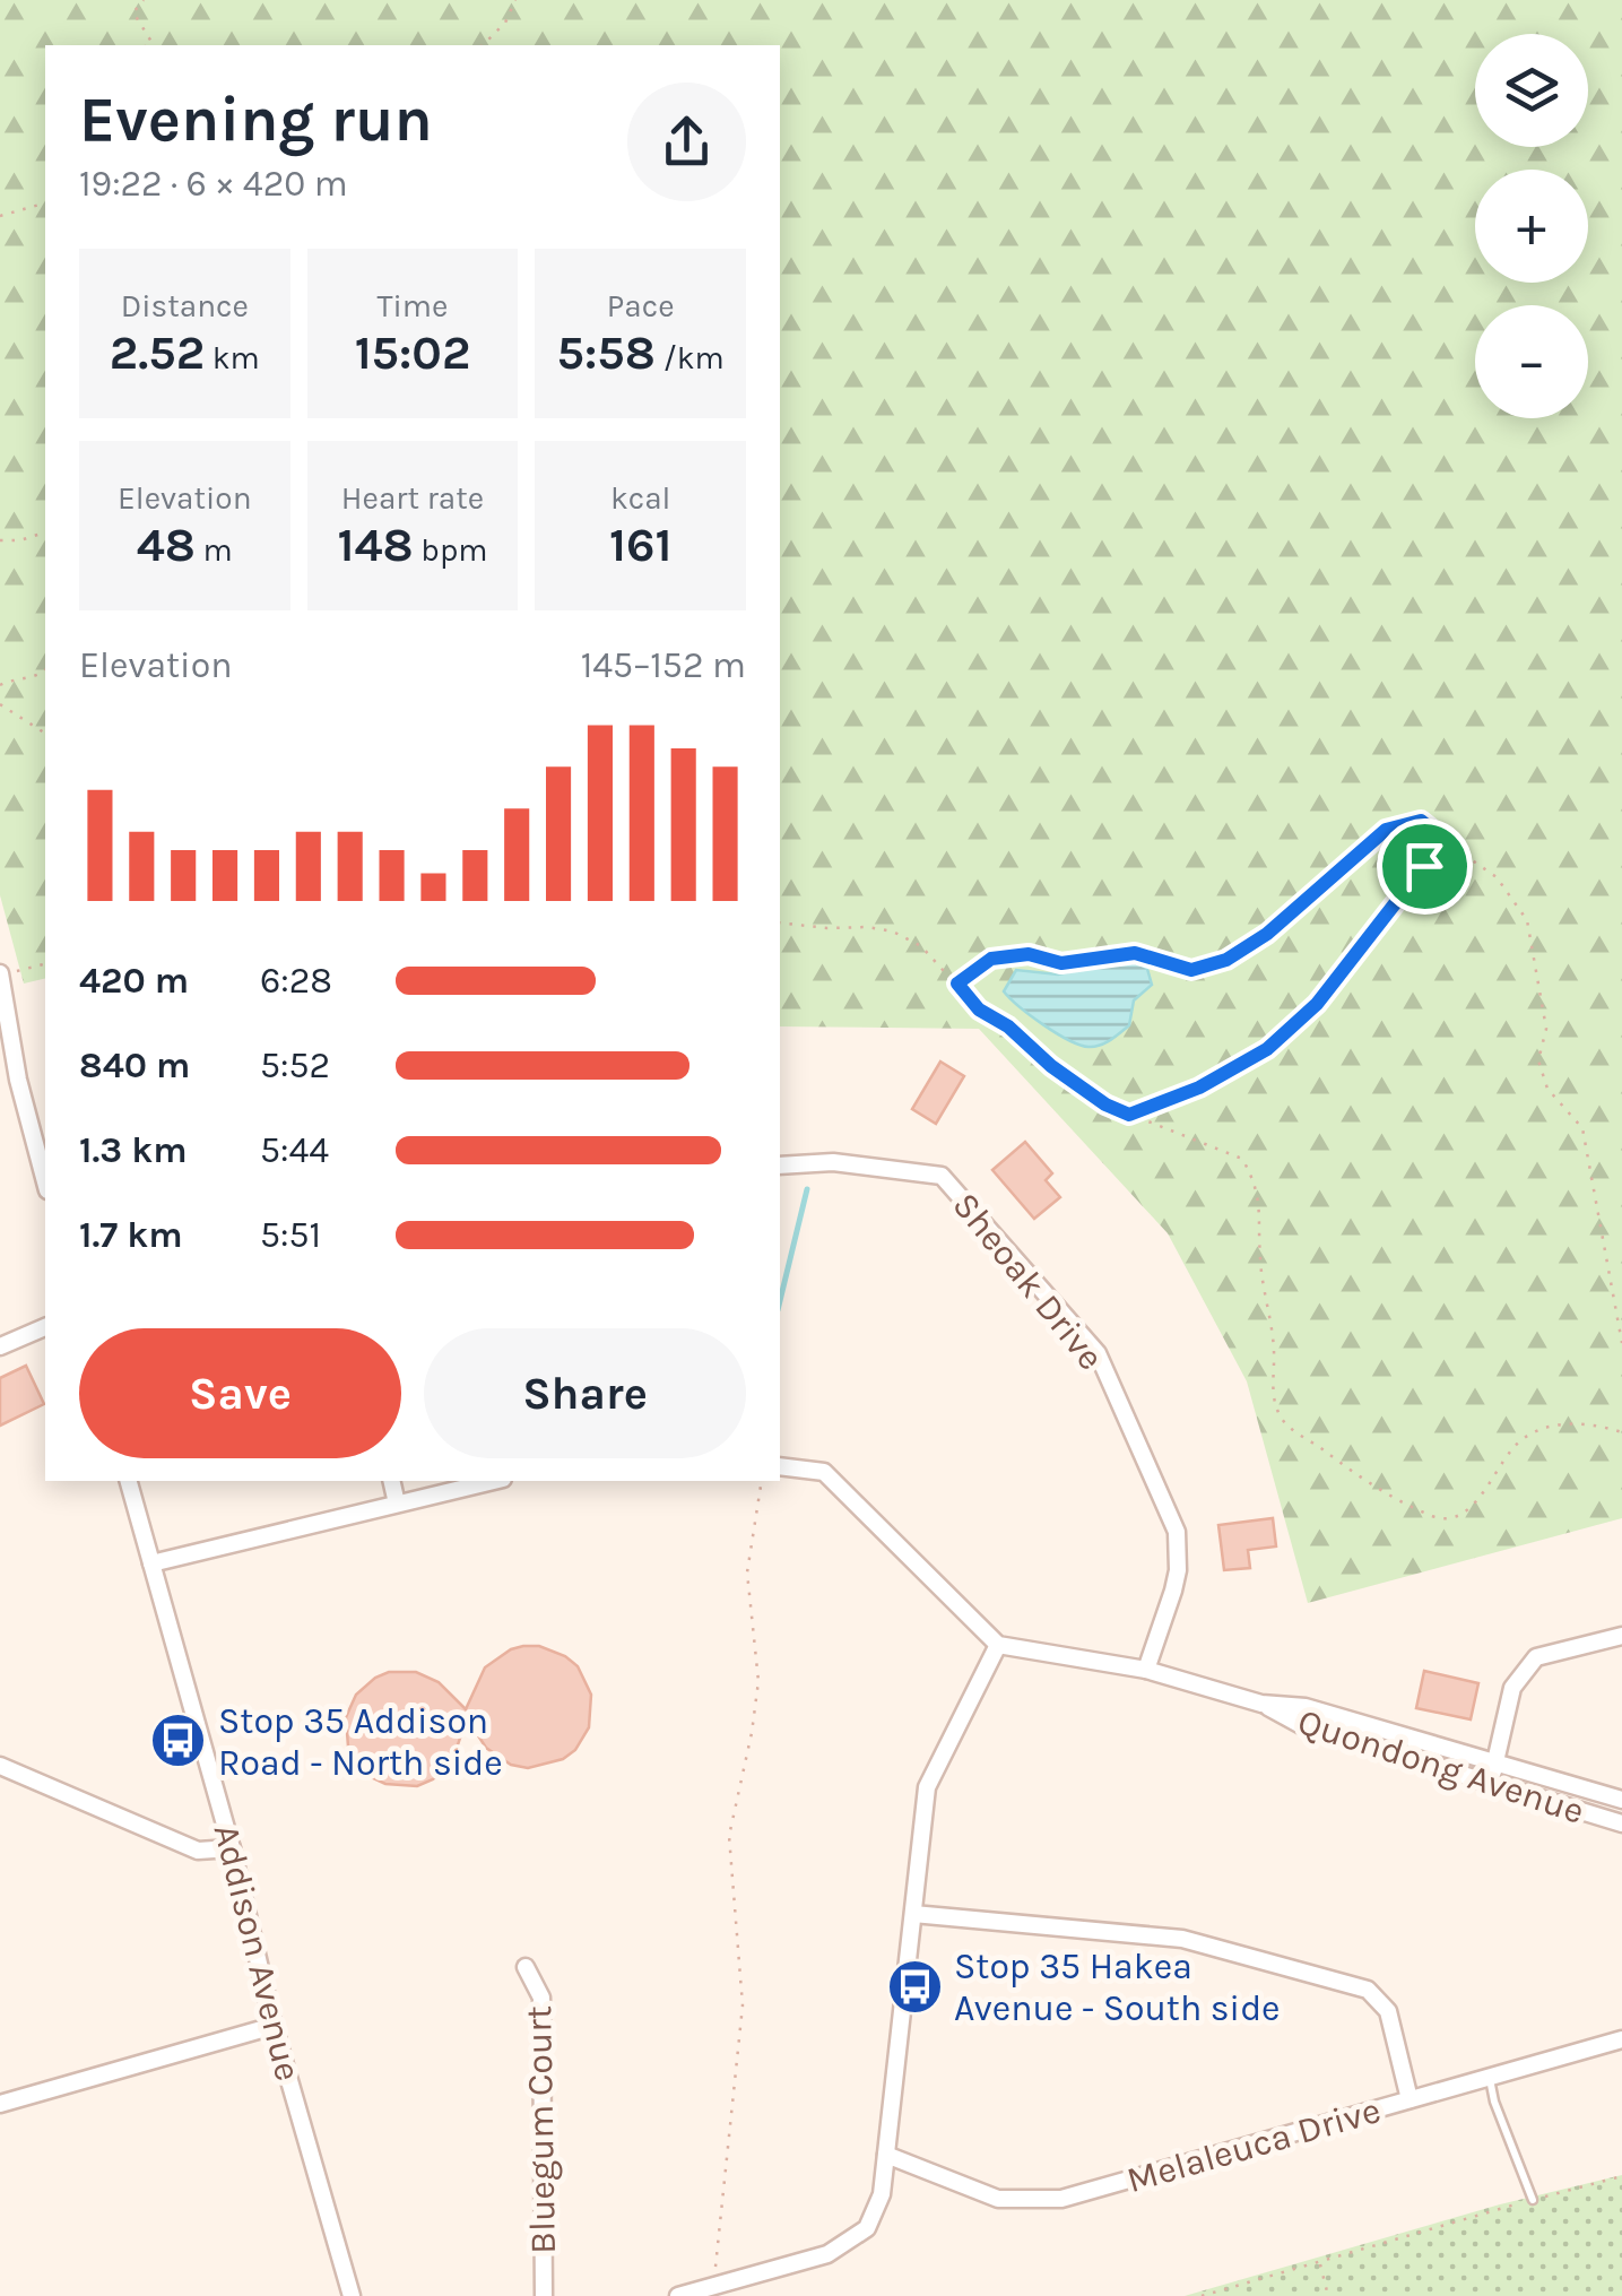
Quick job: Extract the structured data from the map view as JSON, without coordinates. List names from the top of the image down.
{
  "streets": {
    "street": [
      "Sheoak Drive",
      "Quondong Avenue",
      "Addison Avenue",
      "Bluegum Court",
      "Melaleuca Drive"
    ]
  },
  "crossings": [
    ["Sheoak Drive", "Quondong Avenue"]
  ],
  "places": {
    "bus stop": ["Stop 35 Addison Road - North side", "Stop 35 Hakea Avenue - South side"]
  },
  "page": {
    "map_buttons": ["+", "−"],
    "heading": ["Evening run", "19:22 · 6 × 420 m"],
    "stats": [
      ["Distance", "2.52 km"],
      ["Time", "15:02"],
      ["Pace", "5:58 /km"],
      ["Elevation", "48 m"],
      ["Heart rate", "148 bpm"],
      ["kcal", "161"]
    ],
    "chart": ["Elevation", "145–152 m"],
    "list": [
      {
        "name": "420 m",
        "note": "6:28"
      },
      {
        "name": "840 m",
        "note": "5:52"
      },
      {
        "name": "1.3 km",
        "note": "5:44"
      },
      {
        "name": "1.7 km",
        "note": "5:51"
      }
    ],
    "buttons": ["Save", "Share"]
  }
}
